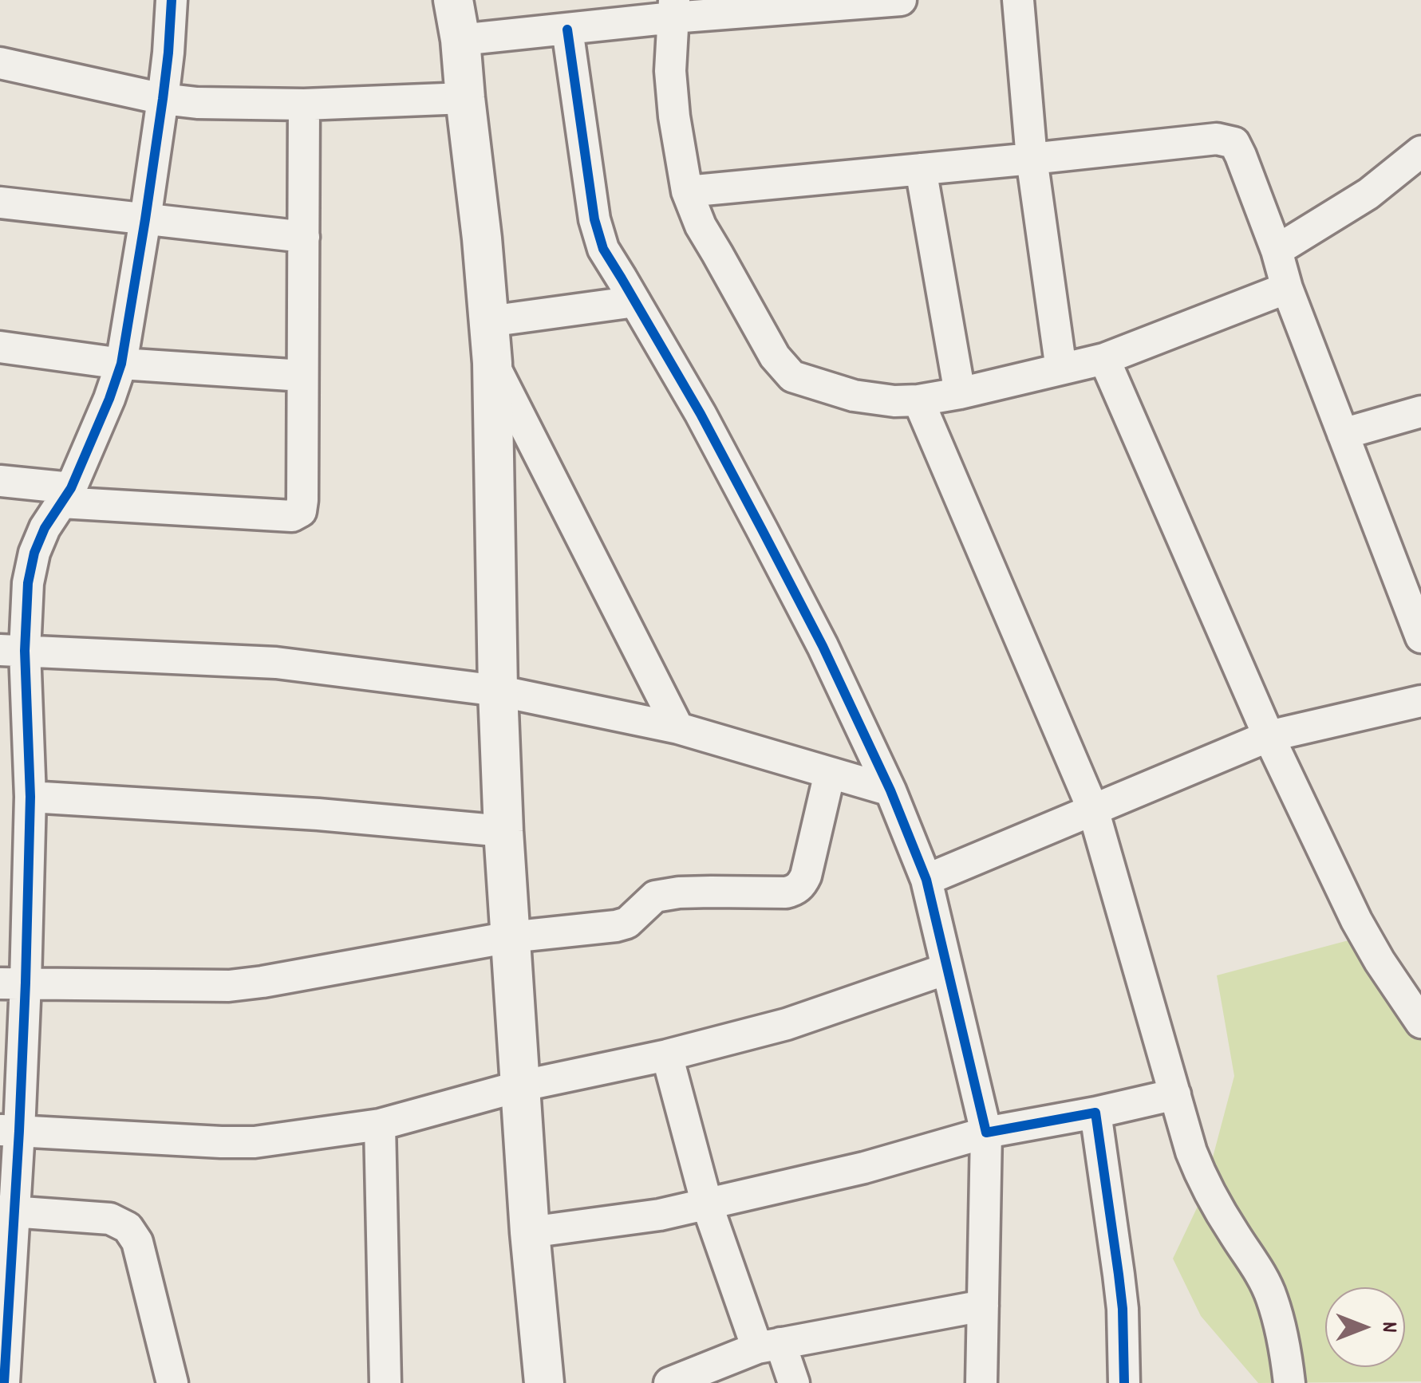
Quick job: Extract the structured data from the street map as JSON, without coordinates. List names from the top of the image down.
{
  "north": "right"
}
